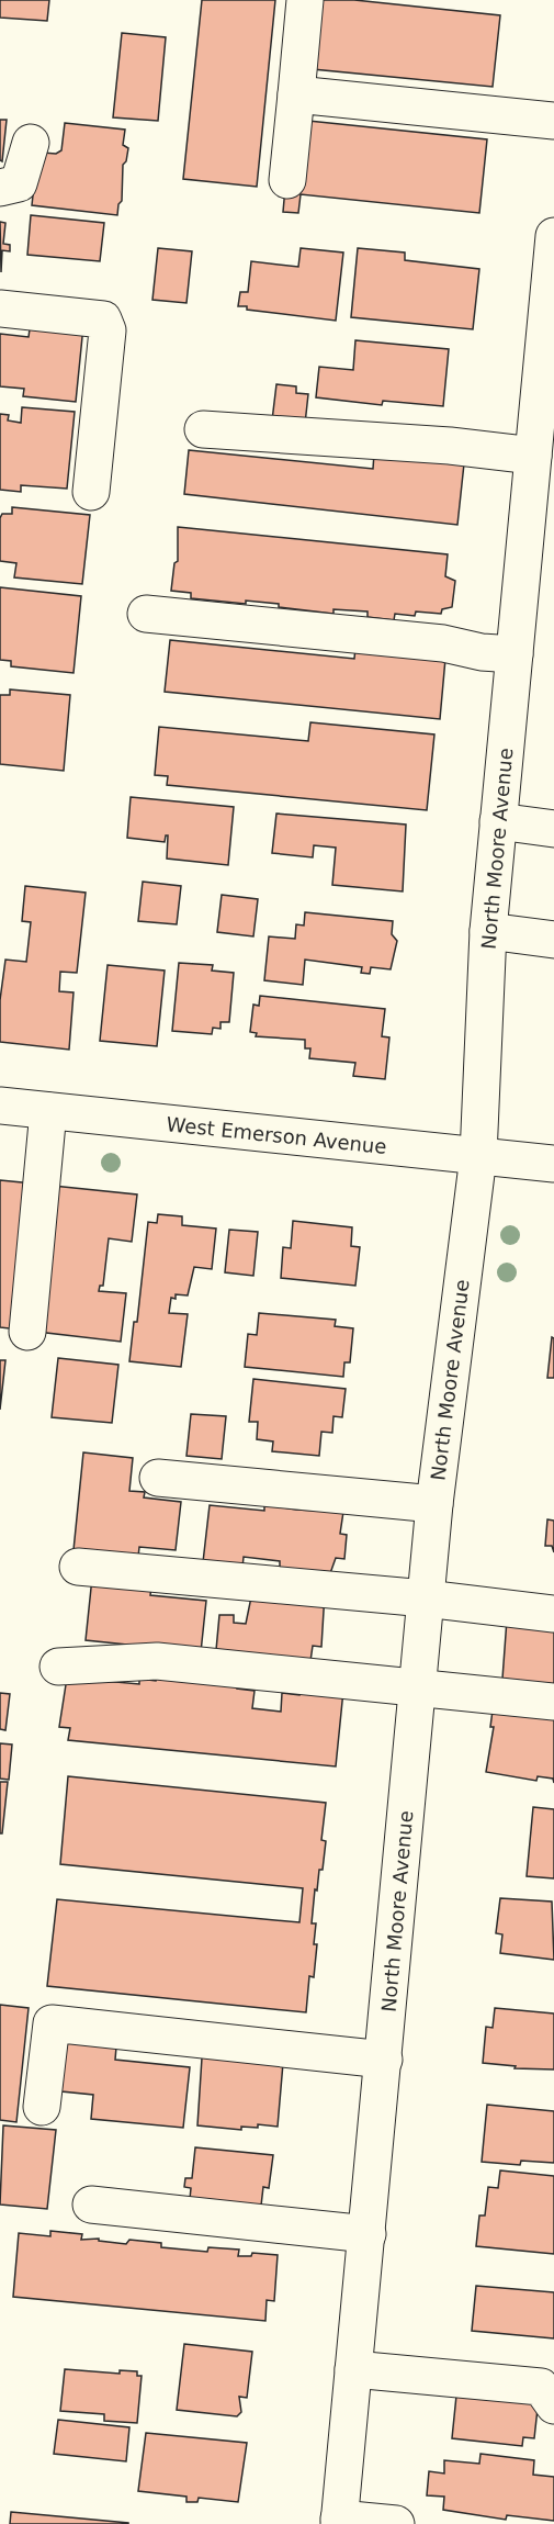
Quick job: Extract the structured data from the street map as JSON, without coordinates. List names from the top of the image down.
{
  "streets": {
    "street": ["North Moore Avenue", "West Emerson Avenue"]
  },
  "crossings": [
    ["North Moore Avenue", "West Emerson Avenue"]
  ]
}
